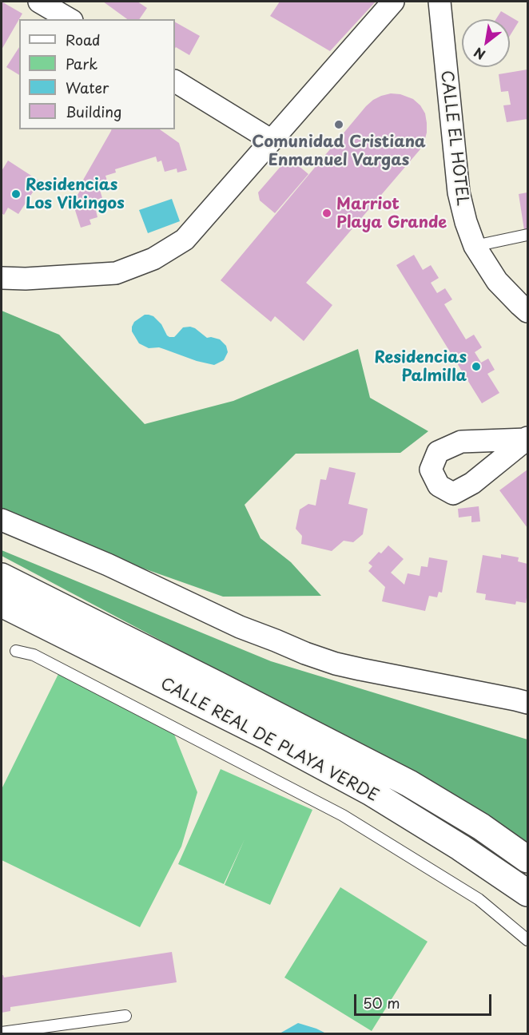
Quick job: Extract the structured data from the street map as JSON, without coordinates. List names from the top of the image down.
{
  "streets": {
    "street": ["CALLE EL HOTEL", "CALLE REAL DE PLAYA VERDE"]
  },
  "places": [
    "Comunidad Cristiana Enmanuel Vargas",
    "Residencias Los Vikingos",
    "Marriot Playa Grande",
    "Residencias Palmilla"
  ],
  "legend": [
    "Road",
    "Park",
    "Water",
    "Building"
  ],
  "scale_bar": "50 m",
  "north": "bottom left"
}
